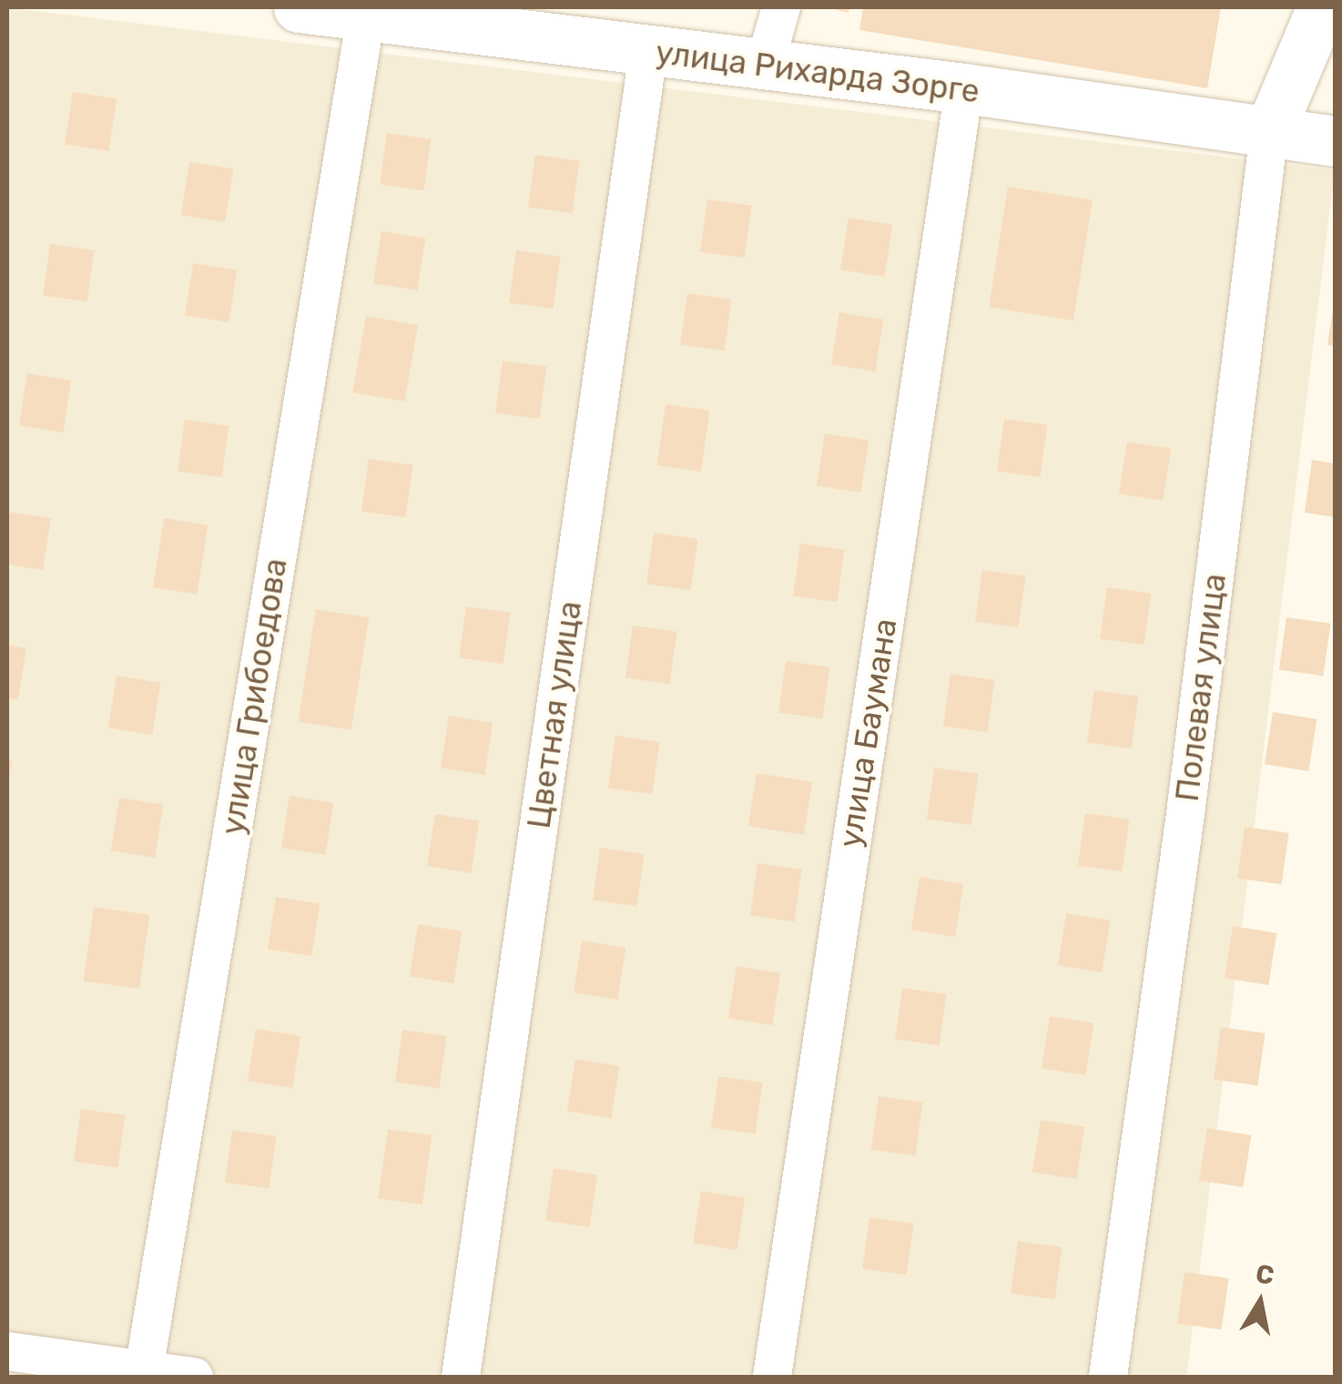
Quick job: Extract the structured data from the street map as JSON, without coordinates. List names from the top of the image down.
{
  "streets": {
    "main road": ["улица Рихарда Зорге", "Полевая улица"],
    "street": ["улица Грибоедова", "Цветная улица", "улица Баумана"]
  },
  "crossings": [
    ["улица Рихарда Зорге", "Полевая улица"],
    ["улица Рихарда Зорге", "улица Грибоедова"],
    ["улица Рихарда Зорге", "Цветная улица"],
    ["улица Рихарда Зорге", "улица Баумана"]
  ],
  "north": "top"
}
